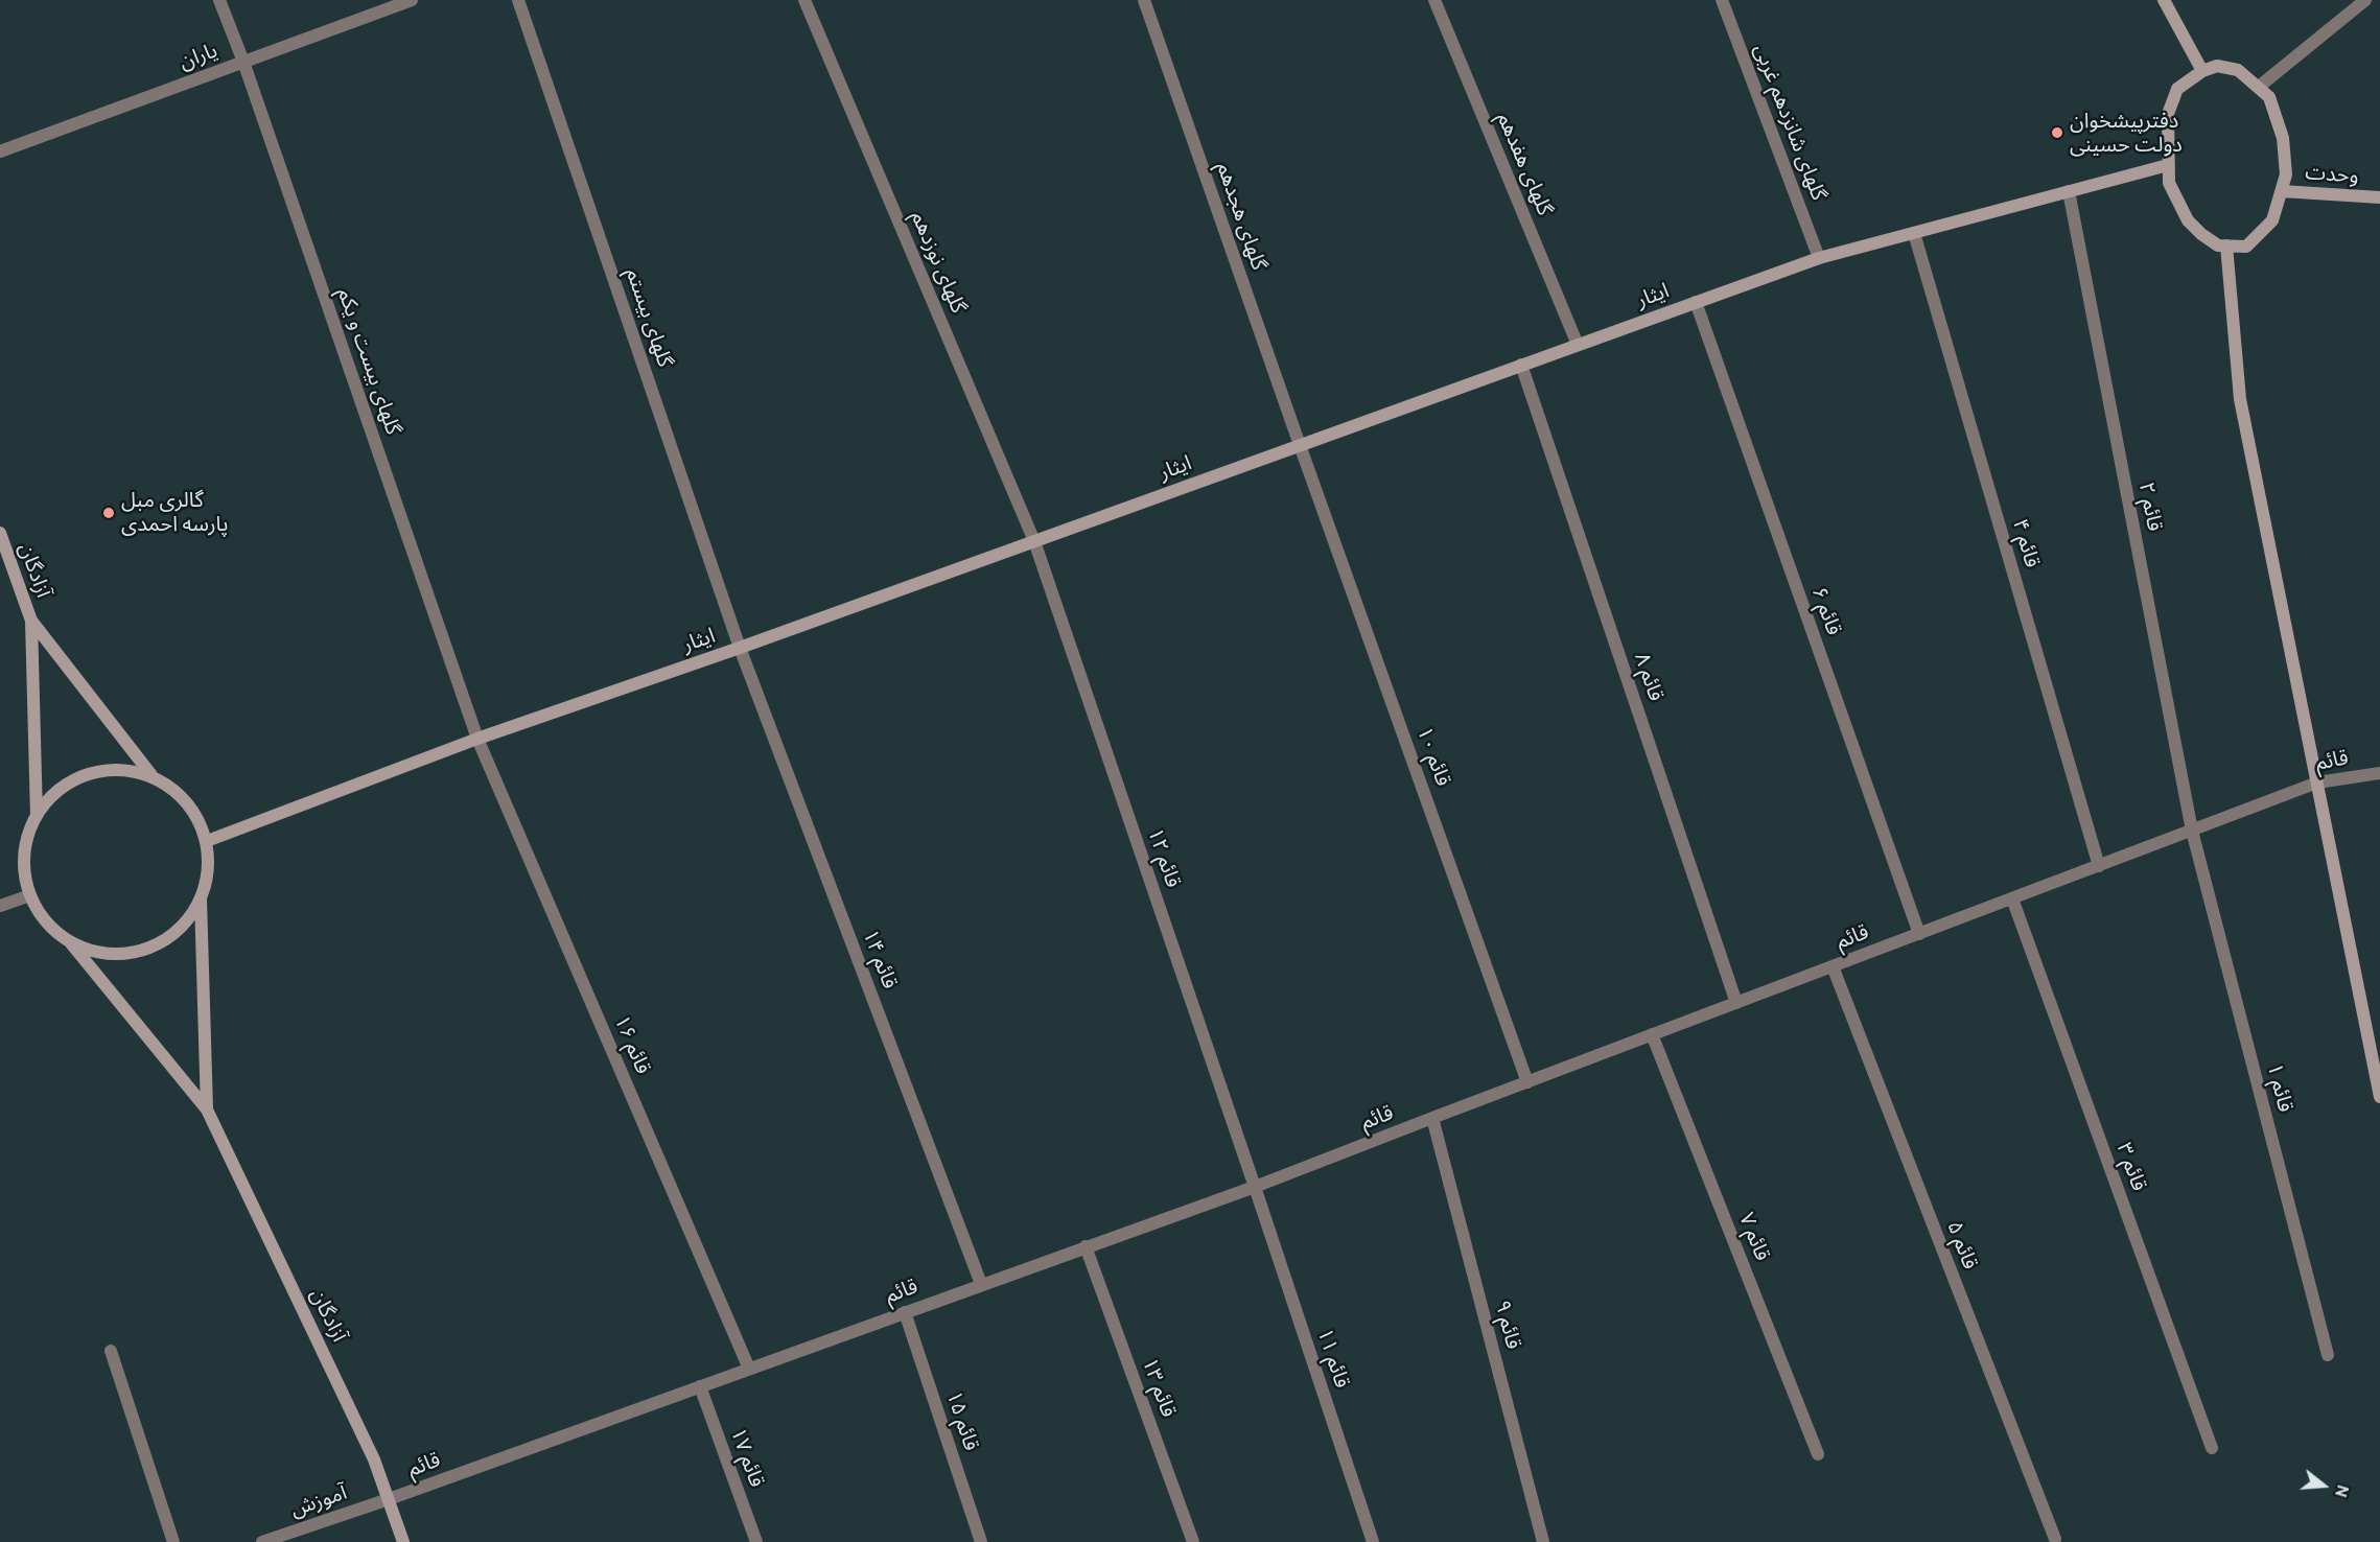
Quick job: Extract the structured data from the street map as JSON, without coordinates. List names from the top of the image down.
{
  "streets": {
    "street": [
      "یاران",
      "گلهای شانزدهم غربی",
      "گلهای هفدهم",
      "وحدت",
      "گلهای هجدهم",
      "گلهای نوزدهم",
      "ایثار",
      "گلهای بیستم",
      "گلهای بیست و یکم",
      "قائم ۲",
      "قائم ۴",
      "آزادگان",
      "قائم ۶",
      "قائم ۸",
      "قائم ۱۰",
      "قائم",
      "قائم ۱۲",
      "قائم ۱۴",
      "قائم ۱۶",
      "قائم ۱",
      "قائم ۳",
      "قائم ۷",
      "قائم ۵",
      "قائم ۹",
      "قائم ۱۱",
      "قائم ۱۳",
      "قائم ۱۵",
      "قائم ۱۷",
      "آموزش"
    ]
  },
  "crossings": [
    ["یاران", "گلهای بیست و یکم"],
    ["گلهای شانزدهم غربی", "ایثار"],
    ["گلهای هفدهم", "ایثار"],
    ["وحدت", "ایثار"],
    ["گلهای هجدهم", "ایثار"],
    ["گلهای هجدهم", "قائم ۱۰"],
    ["گلهای نوزدهم", "ایثار"],
    ["گلهای نوزدهم", "قائم ۱۲"],
    ["ایثار", "گلهای بیستم"],
    ["ایثار", "گلهای بیست و یکم"],
    ["ایثار", "قائم ۲"],
    ["ایثار", "قائم ۴"],
    ["ایثار", "قائم ۶"],
    ["ایثار", "قائم ۸"],
    ["ایثار", "قائم ۱۰"],
    ["ایثار", "قائم ۱۲"],
    ["ایثار", "قائم ۱۴"],
    ["ایثار", "قائم ۱۶"],
    ["گلهای بیستم", "قائم ۱۴"],
    ["گلهای بیست و یکم", "قائم ۱۶"],
    ["قائم ۲", "قائم"],
    ["قائم ۲", "قائم ۱"],
    ["قائم ۴", "قائم"],
    ["آزادگان", "قائم"],
    ["آزادگان", "آموزش"],
    ["قائم ۶", "قائم"],
    ["قائم ۸", "قائم"],
    ["قائم ۱۰", "قائم"],
    ["قائم", "قائم ۱۲"],
    ["قائم", "قائم ۱۴"],
    ["قائم", "قائم ۱۶"],
    ["قائم", "قائم ۱"],
    ["قائم", "قائم ۳"],
    ["قائم", "قائم ۷"],
    ["قائم", "قائم ۵"],
    ["قائم", "قائم ۹"],
    ["قائم", "قائم ۱۱"],
    ["قائم", "قائم ۱۳"],
    ["قائم", "قائم ۱۵"],
    ["قائم", "قائم ۱۷"],
    ["قائم", "آموزش"],
    ["قائم ۱۲", "قائم ۱۱"]
  ],
  "places": ["دفترپیشخوان دولت حسینی", "گالری مبل پارسه احمدی"],
  "north": "right"
}
